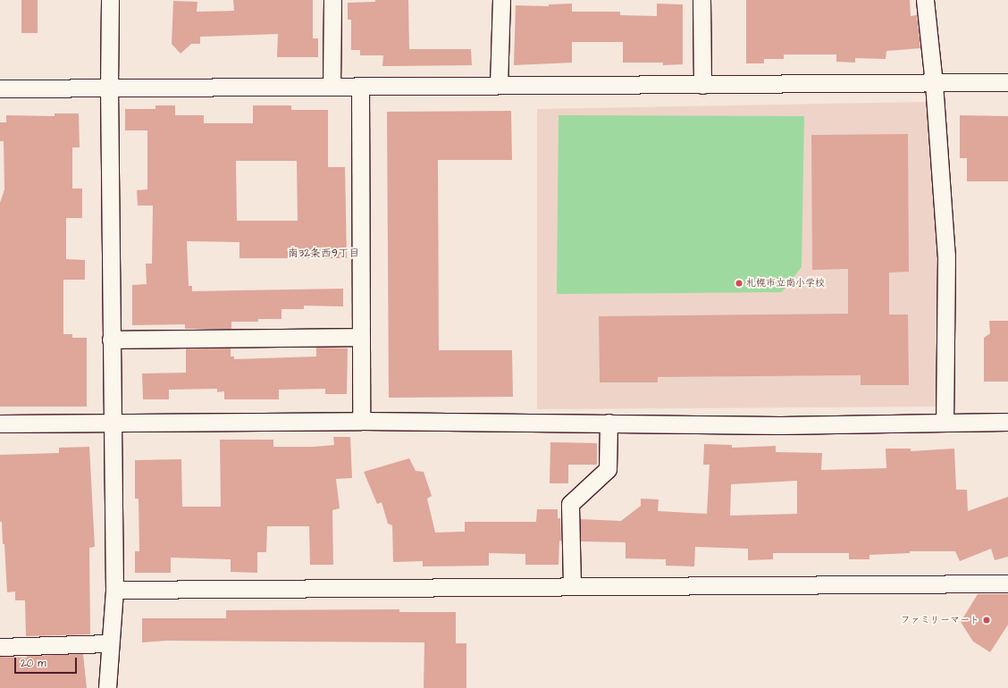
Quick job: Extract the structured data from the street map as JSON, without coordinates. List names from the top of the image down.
{
  "districts": ["南32条西9丁目"],
  "places": ["札幌市立南小学校", "ファミリーマート"],
  "scale_bar": "20 m"
}
